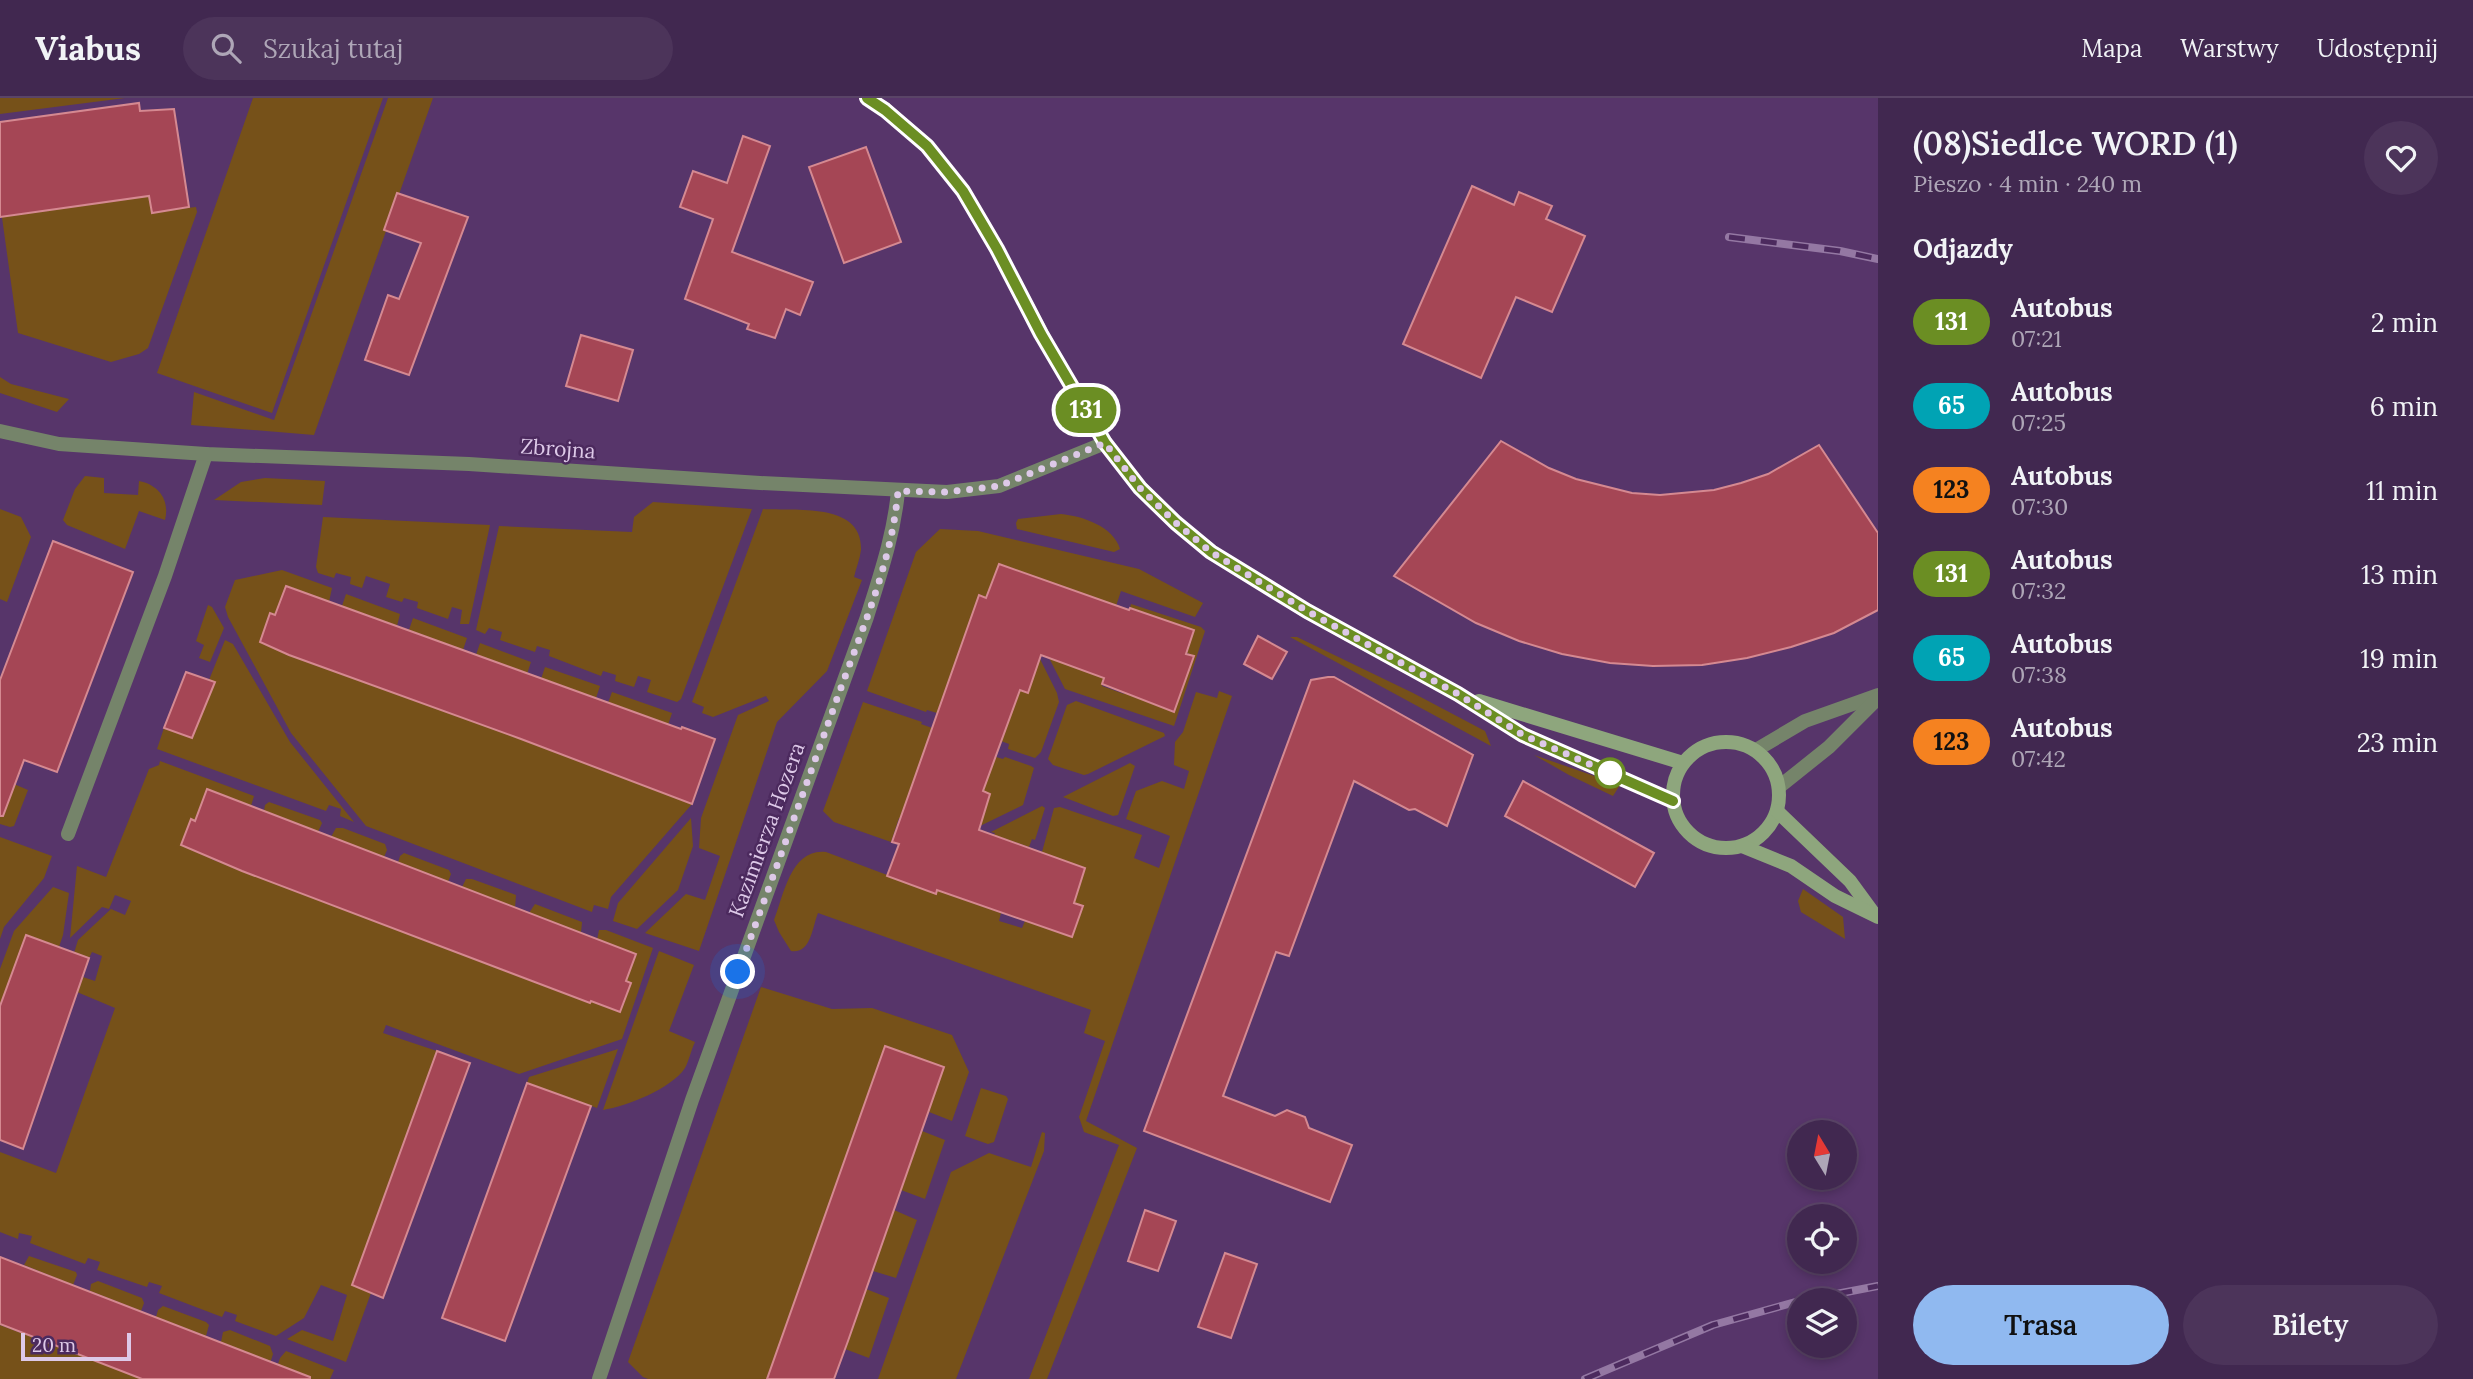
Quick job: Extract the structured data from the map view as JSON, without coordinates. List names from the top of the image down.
{
  "streets": {
    "street": ["Zbrojna", "Kazimierza Hozera"]
  },
  "crossings": [
    ["Zbrojna", "Kazimierza Hozera"]
  ],
  "lines": ["bus line 131"],
  "scale_bar": "20 m",
  "north": "top",
  "page": {
    "header": "Viabus",
    "search": "Szukaj tutaj",
    "nav": ["Mapa", "Warstwy", "Udostępnij"],
    "on_map": "131",
    "heading": [
      ["(08)Siedlce WORD (1)", "Pieszo · 4 min · 240 m"],
      "Odjazdy"
    ],
    "list": [
      {
        "mark": "131",
        "name": "Autobus",
        "note": "07:21",
        "value": "2 min"
      },
      {
        "mark": "65",
        "name": "Autobus",
        "note": "07:25",
        "value": "6 min"
      },
      {
        "mark": "123",
        "name": "Autobus",
        "note": "07:30",
        "value": "11 min"
      },
      {
        "mark": "131",
        "name": "Autobus",
        "note": "07:32",
        "value": "13 min"
      },
      {
        "mark": "65",
        "name": "Autobus",
        "note": "07:38",
        "value": "19 min"
      },
      {
        "mark": "123",
        "name": "Autobus",
        "note": "07:42",
        "value": "23 min"
      }
    ],
    "buttons": ["Trasa", "Bilety"],
    "scale": "20 m"
  }
}
